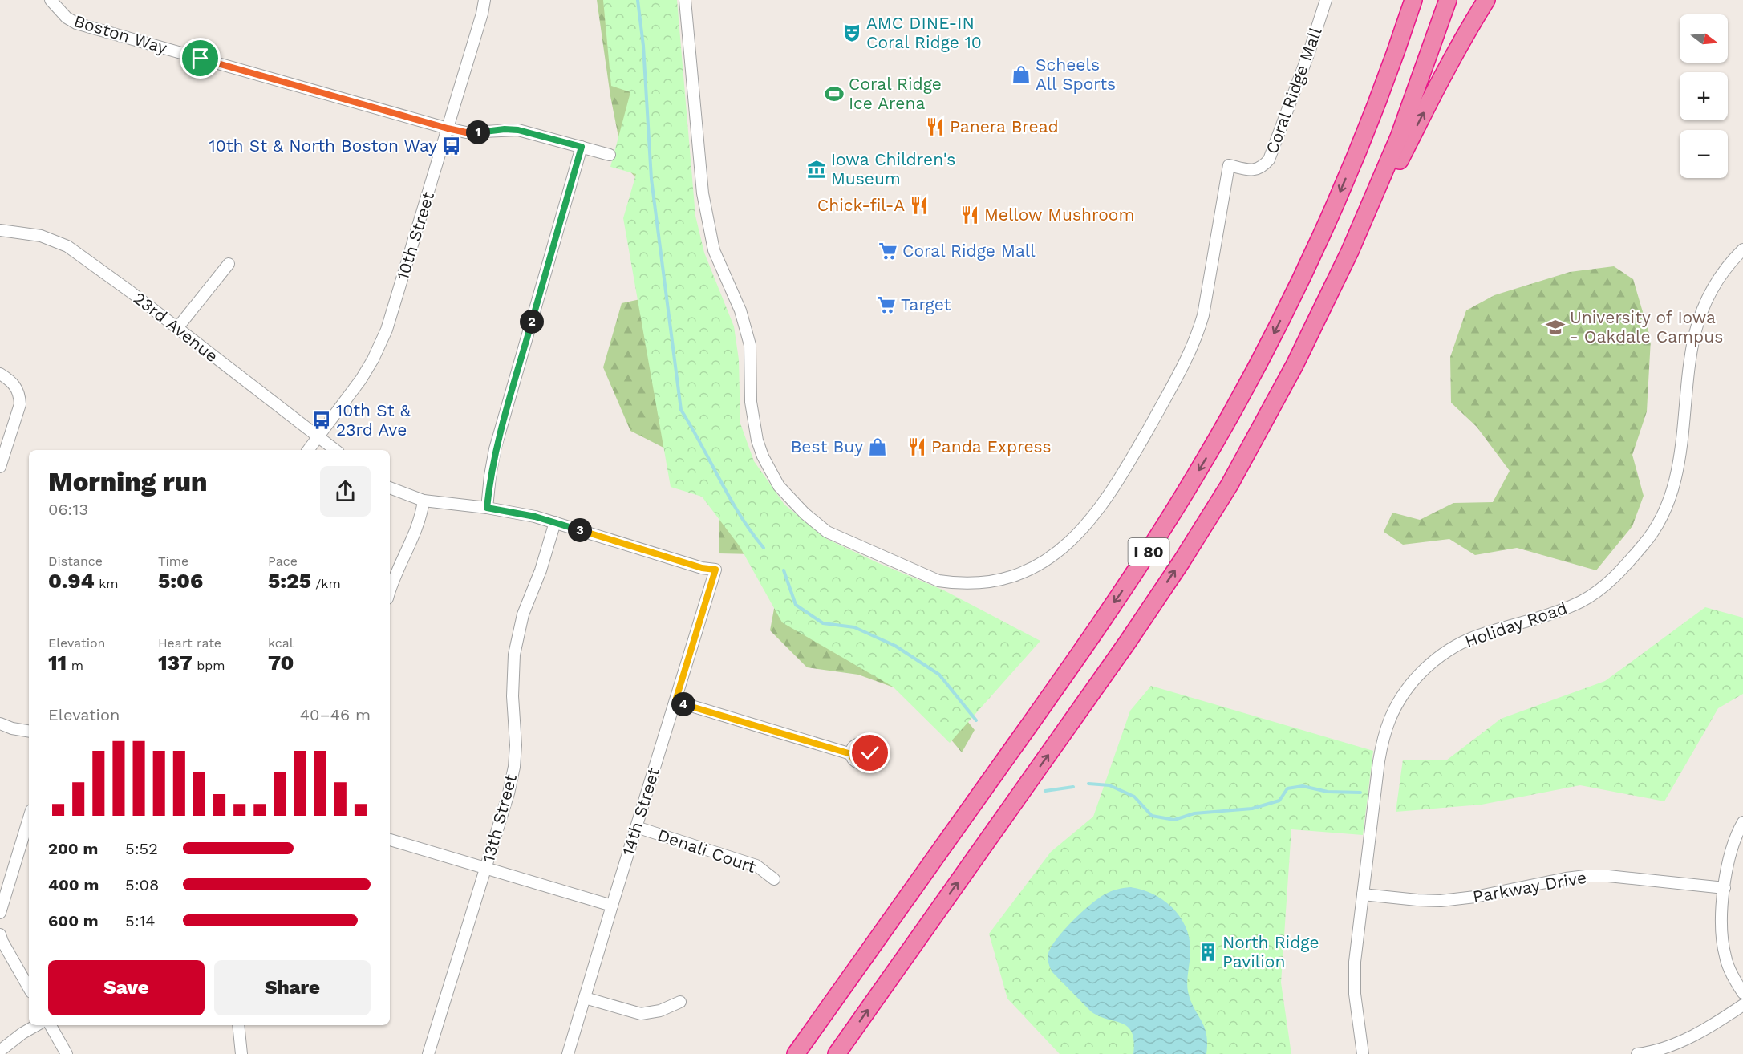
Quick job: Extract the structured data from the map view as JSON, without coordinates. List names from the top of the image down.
{
  "streets": {
    "highway": ["I 80"],
    "street": [
      "Boston Way",
      "Coral Ridge Mall",
      "10th Street",
      "23rd Avenue",
      "Holiday Road",
      "14th Street",
      "13th Street",
      "Denali Court",
      "Parkway Drive"
    ]
  },
  "crossings": [
    ["Boston Way", "10th Street"],
    ["10th Street", "23rd Avenue"],
    ["Holiday Road", "Parkway Drive"],
    ["14th Street", "13th Street"],
    ["14th Street", "Denali Court"]
  ],
  "places": {
    "theatre": ["AMC DINE-IN Coral Ridge 10"],
    "shop": ["Scheels All Sports", "Best Buy"],
    "sports": ["Coral Ridge Ice Arena"],
    "restaurant": [
      "Panera Bread",
      "Chick-fil-A",
      "Mellow Mushroom",
      "Panda Express"
    ],
    "bus stop": ["10th St & North Boston Way", "10th St & 23rd Ave"],
    "museum": ["Iowa Children's Museum"],
    "supermarket": ["Coral Ridge Mall", "Target"],
    "school or university": ["University of Iowa - Oakdale Campus"],
    "building": ["North Ridge Pavilion"]
  },
  "north": "right",
  "page": {
    "map_buttons": ["+", "−"],
    "pins": [
      "1",
      "2",
      "3",
      "4"
    ],
    "heading": ["Morning run", "06:13"],
    "stats": [
      ["Distance", "0.94 km"],
      ["Time", "5:06"],
      ["Pace", "5:25 /km"],
      ["Elevation", "11 m"],
      ["Heart rate", "137 bpm"],
      ["kcal", "70"]
    ],
    "chart": ["Elevation", "40–46 m"],
    "list": [
      {
        "name": "200 m",
        "note": "5:52"
      },
      {
        "name": "400 m",
        "note": "5:08"
      },
      {
        "name": "600 m",
        "note": "5:14"
      }
    ],
    "buttons": ["Save", "Share"]
  }
}
